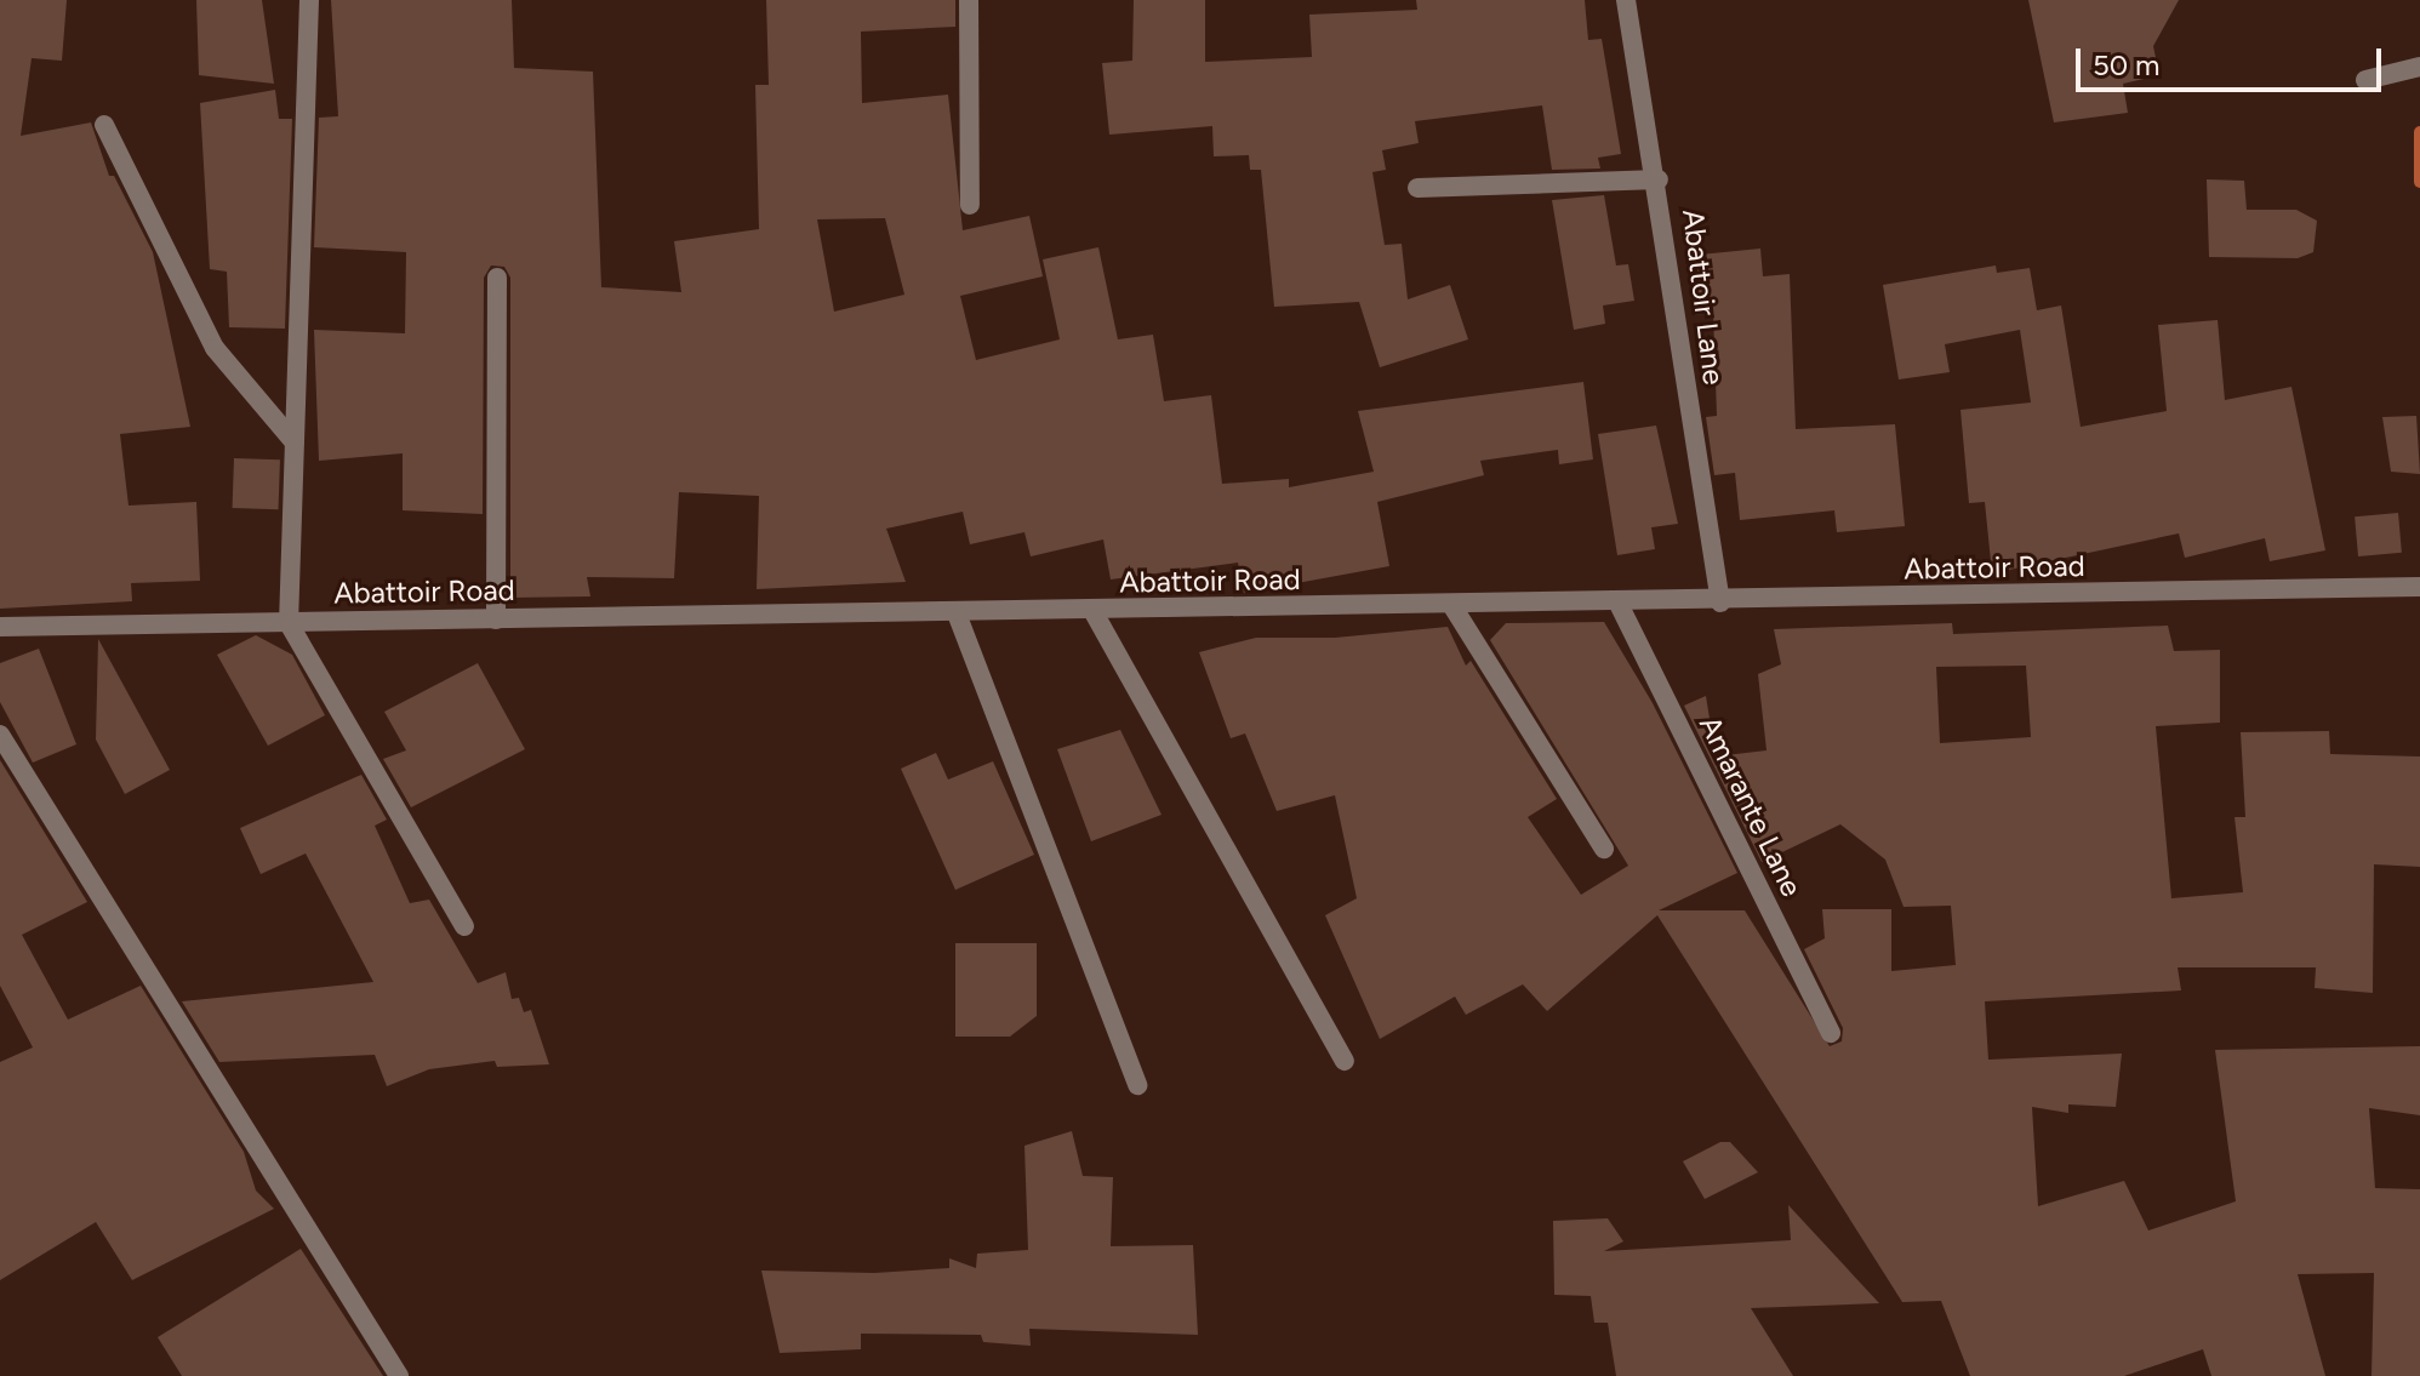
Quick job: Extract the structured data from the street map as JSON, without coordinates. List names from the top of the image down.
{
  "streets": {
    "street": ["Abattoir Lane", "Abattoir Road", "Amarante Lane"]
  },
  "crossings": [
    ["Abattoir Lane", "Abattoir Road"],
    ["Abattoir Road", "Amarante Lane"]
  ],
  "scale_bar": "50 m"
}
